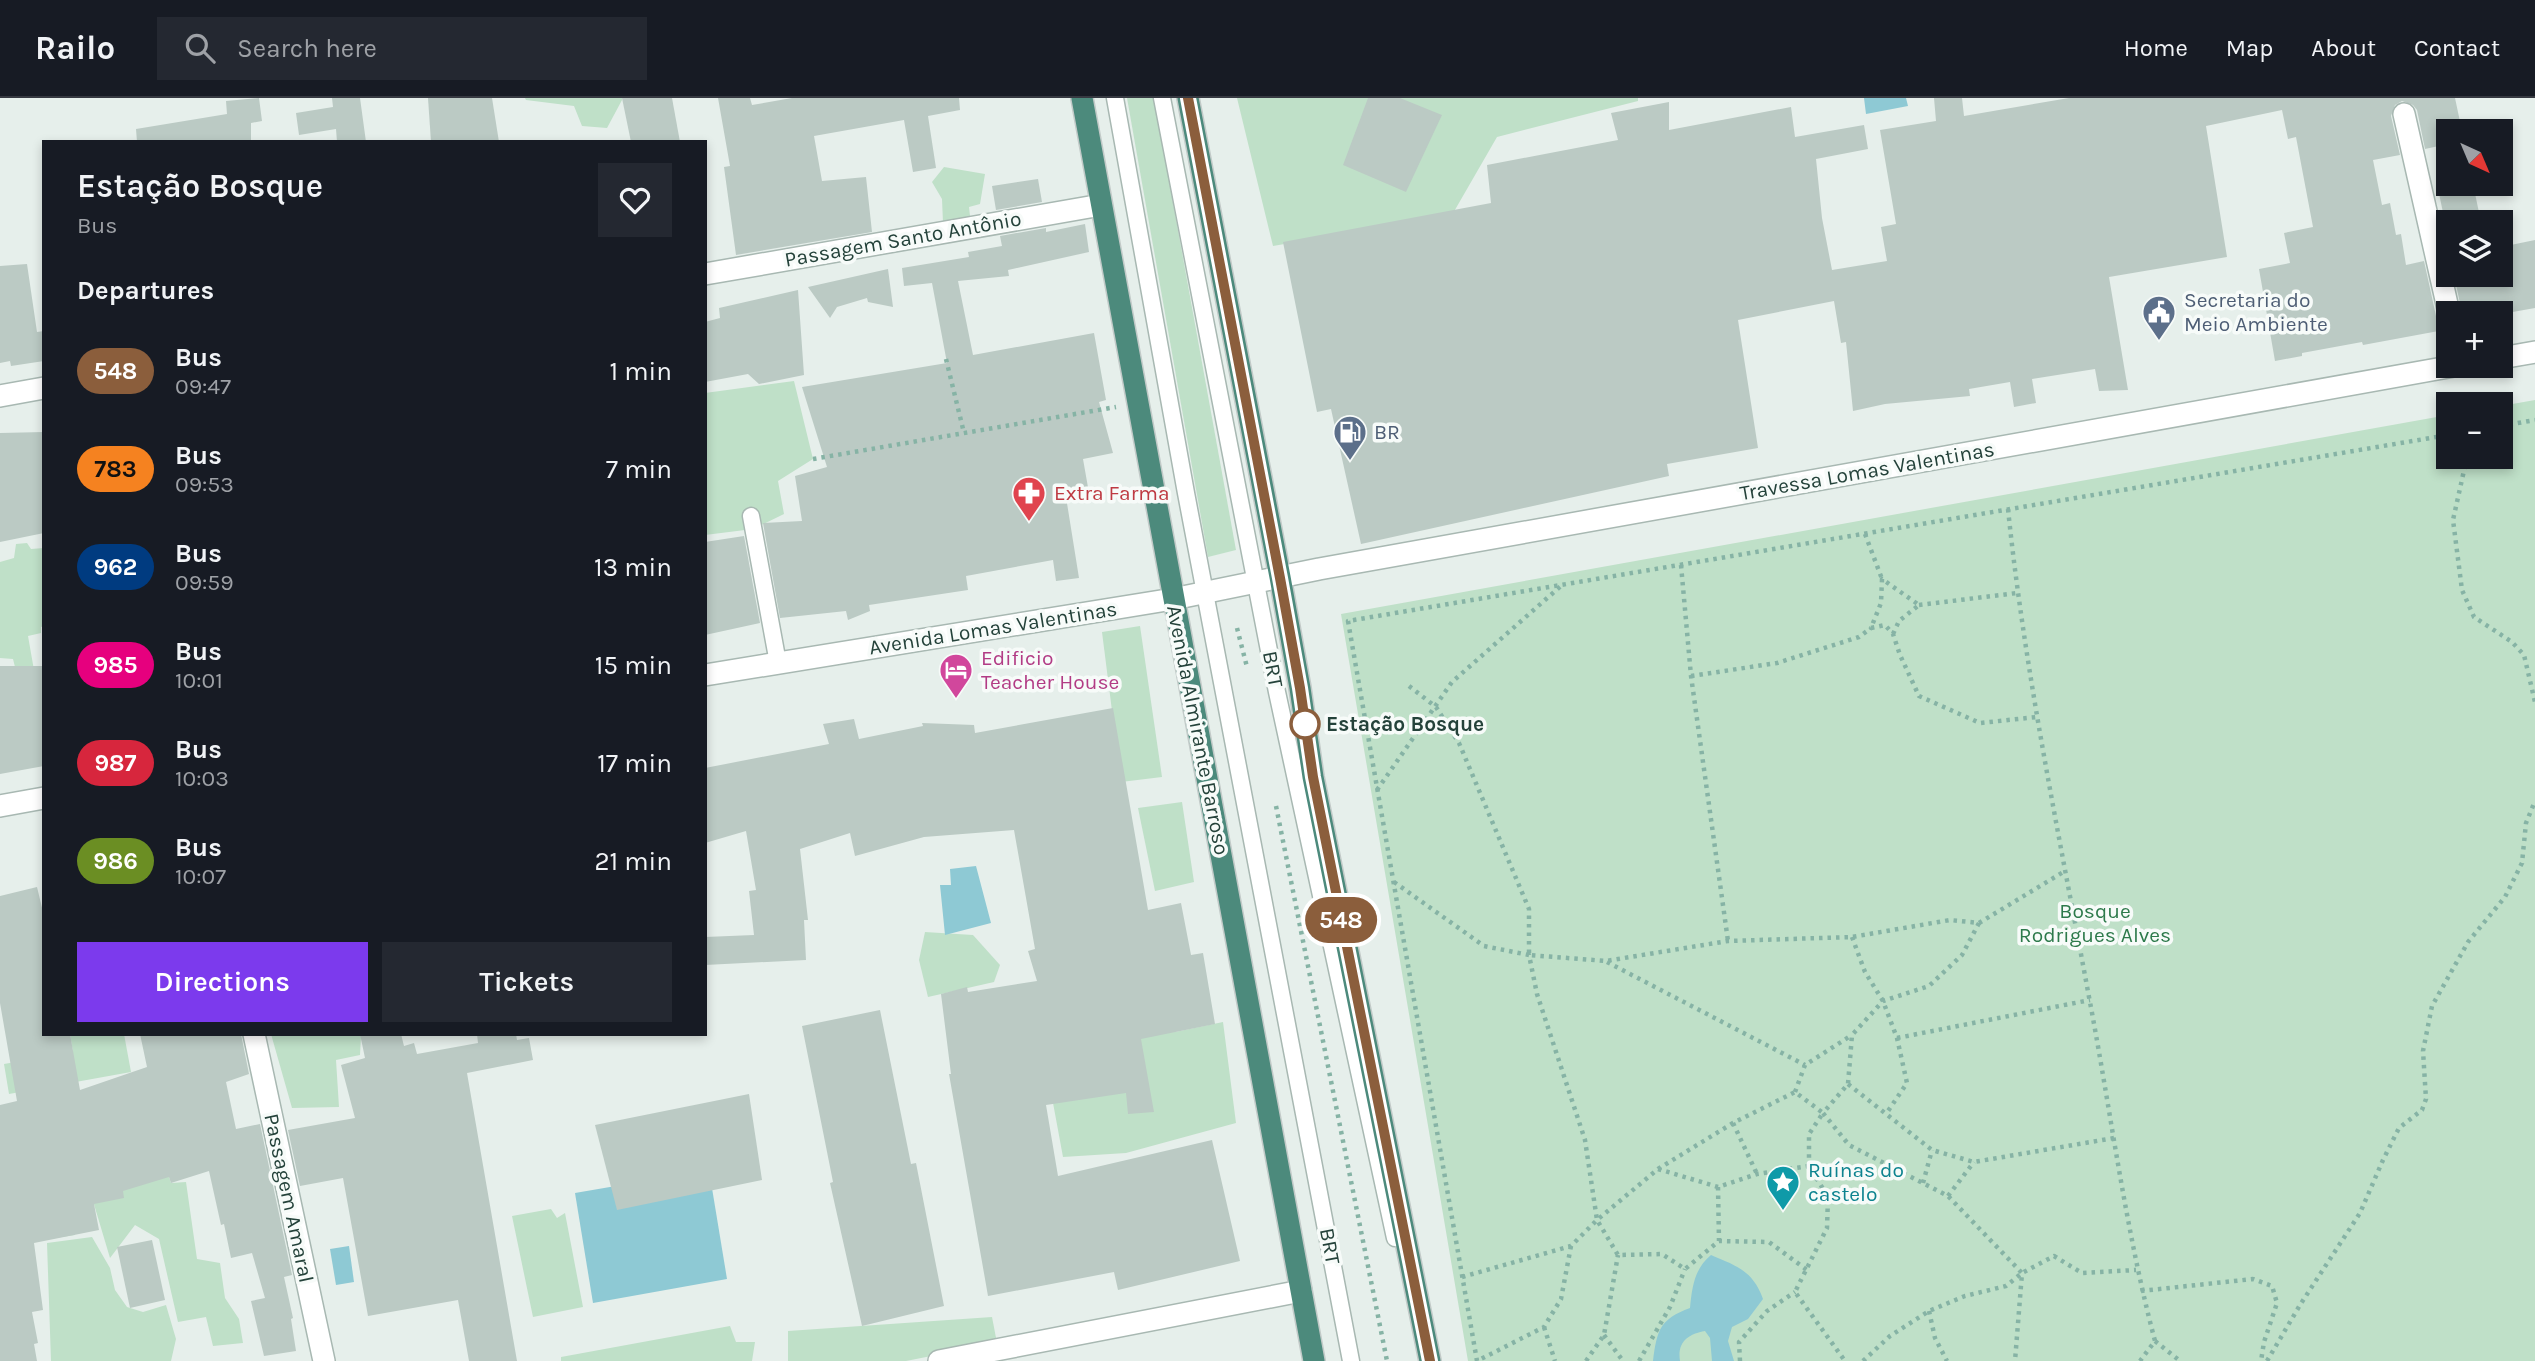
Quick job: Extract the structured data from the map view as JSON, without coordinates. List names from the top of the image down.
{
  "streets": {
    "highway": ["Avenida Almirante Barroso"],
    "street": [
      "Passagem Santo Antônio",
      "Travessa Lomas Valentinas",
      "Avenida Lomas Valentinas",
      "Passagem Amaral"
    ],
    "lane": ["BRT"]
  },
  "crossings": [
    ["Passagem Santo Antônio", "Avenida Almirante Barroso"],
    ["Travessa Lomas Valentinas", "Avenida Lomas Valentinas"],
    ["Avenida Lomas Valentinas", "BRT"],
    ["Avenida Lomas Valentinas", "Avenida Almirante Barroso"]
  ],
  "parks": ["Bosque Rodrigues Alves"],
  "places": {
    "public building": ["Secretaria do Meio Ambiente"],
    "fuel station": ["BR"],
    "pharmacy": ["Extra Farma"],
    "hotel": ["Edificio Teacher House"],
    "other": ["Estação Bosque"],
    "place": ["Ruínas do castelo"]
  },
  "lines": ["bus line 548"],
  "north": "bottom right",
  "page": {
    "header": "Railo",
    "search": "Search here",
    "nav": [
      "Home",
      "Map",
      "About",
      "Contact"
    ],
    "on_map": "548",
    "map_buttons": ["+", "−"],
    "heading": [
      ["Estação Bosque", "Bus"],
      "Departures"
    ],
    "list": [
      {
        "mark": "548",
        "name": "Bus",
        "note": "09:47",
        "value": "1 min"
      },
      {
        "mark": "783",
        "name": "Bus",
        "note": "09:53",
        "value": "7 min"
      },
      {
        "mark": "962",
        "name": "Bus",
        "note": "09:59",
        "value": "13 min"
      },
      {
        "mark": "985",
        "name": "Bus",
        "note": "10:01",
        "value": "15 min"
      },
      {
        "mark": "987",
        "name": "Bus",
        "note": "10:03",
        "value": "17 min"
      },
      {
        "mark": "986",
        "name": "Bus",
        "note": "10:07",
        "value": "21 min"
      }
    ],
    "buttons": ["Directions", "Tickets"]
  }
}
